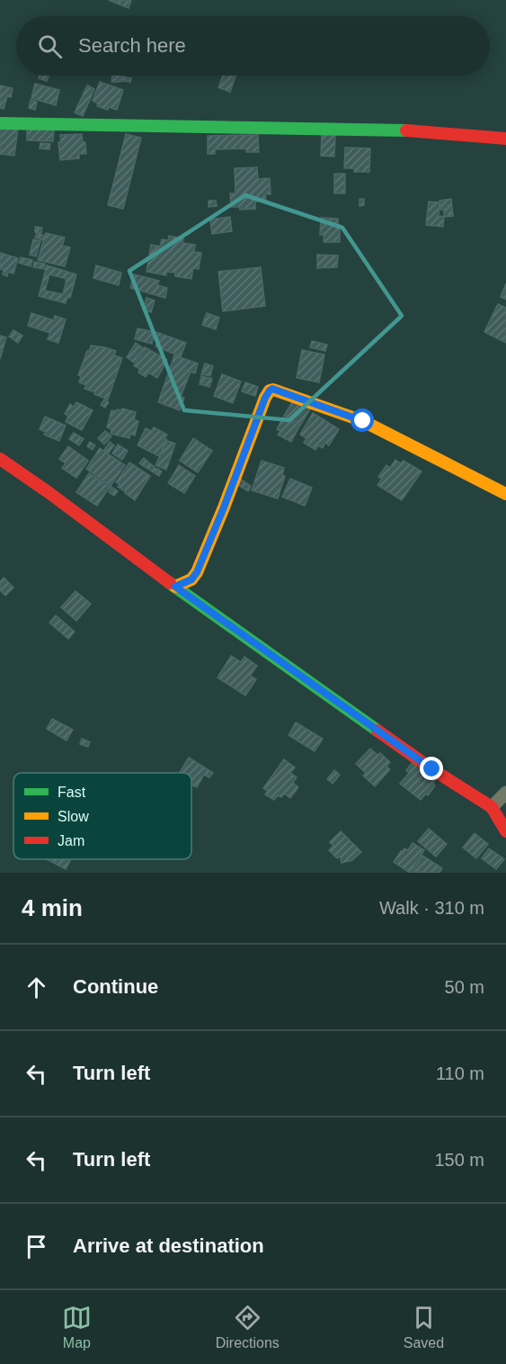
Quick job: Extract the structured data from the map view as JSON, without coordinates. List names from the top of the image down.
{
  "legend": ["Fast", "Slow", "Jam"],
  "page": {
    "search": "Search here",
    "heading": ["4 min", "Walk · 310 m"],
    "list": [
      ["Continue", "50 m"],
      ["Turn left", "110 m"],
      ["Turn left", "150 m"],
      "Arrive at destination"
    ],
    "nav": ["Map", "Directions", "Saved"]
  }
}
